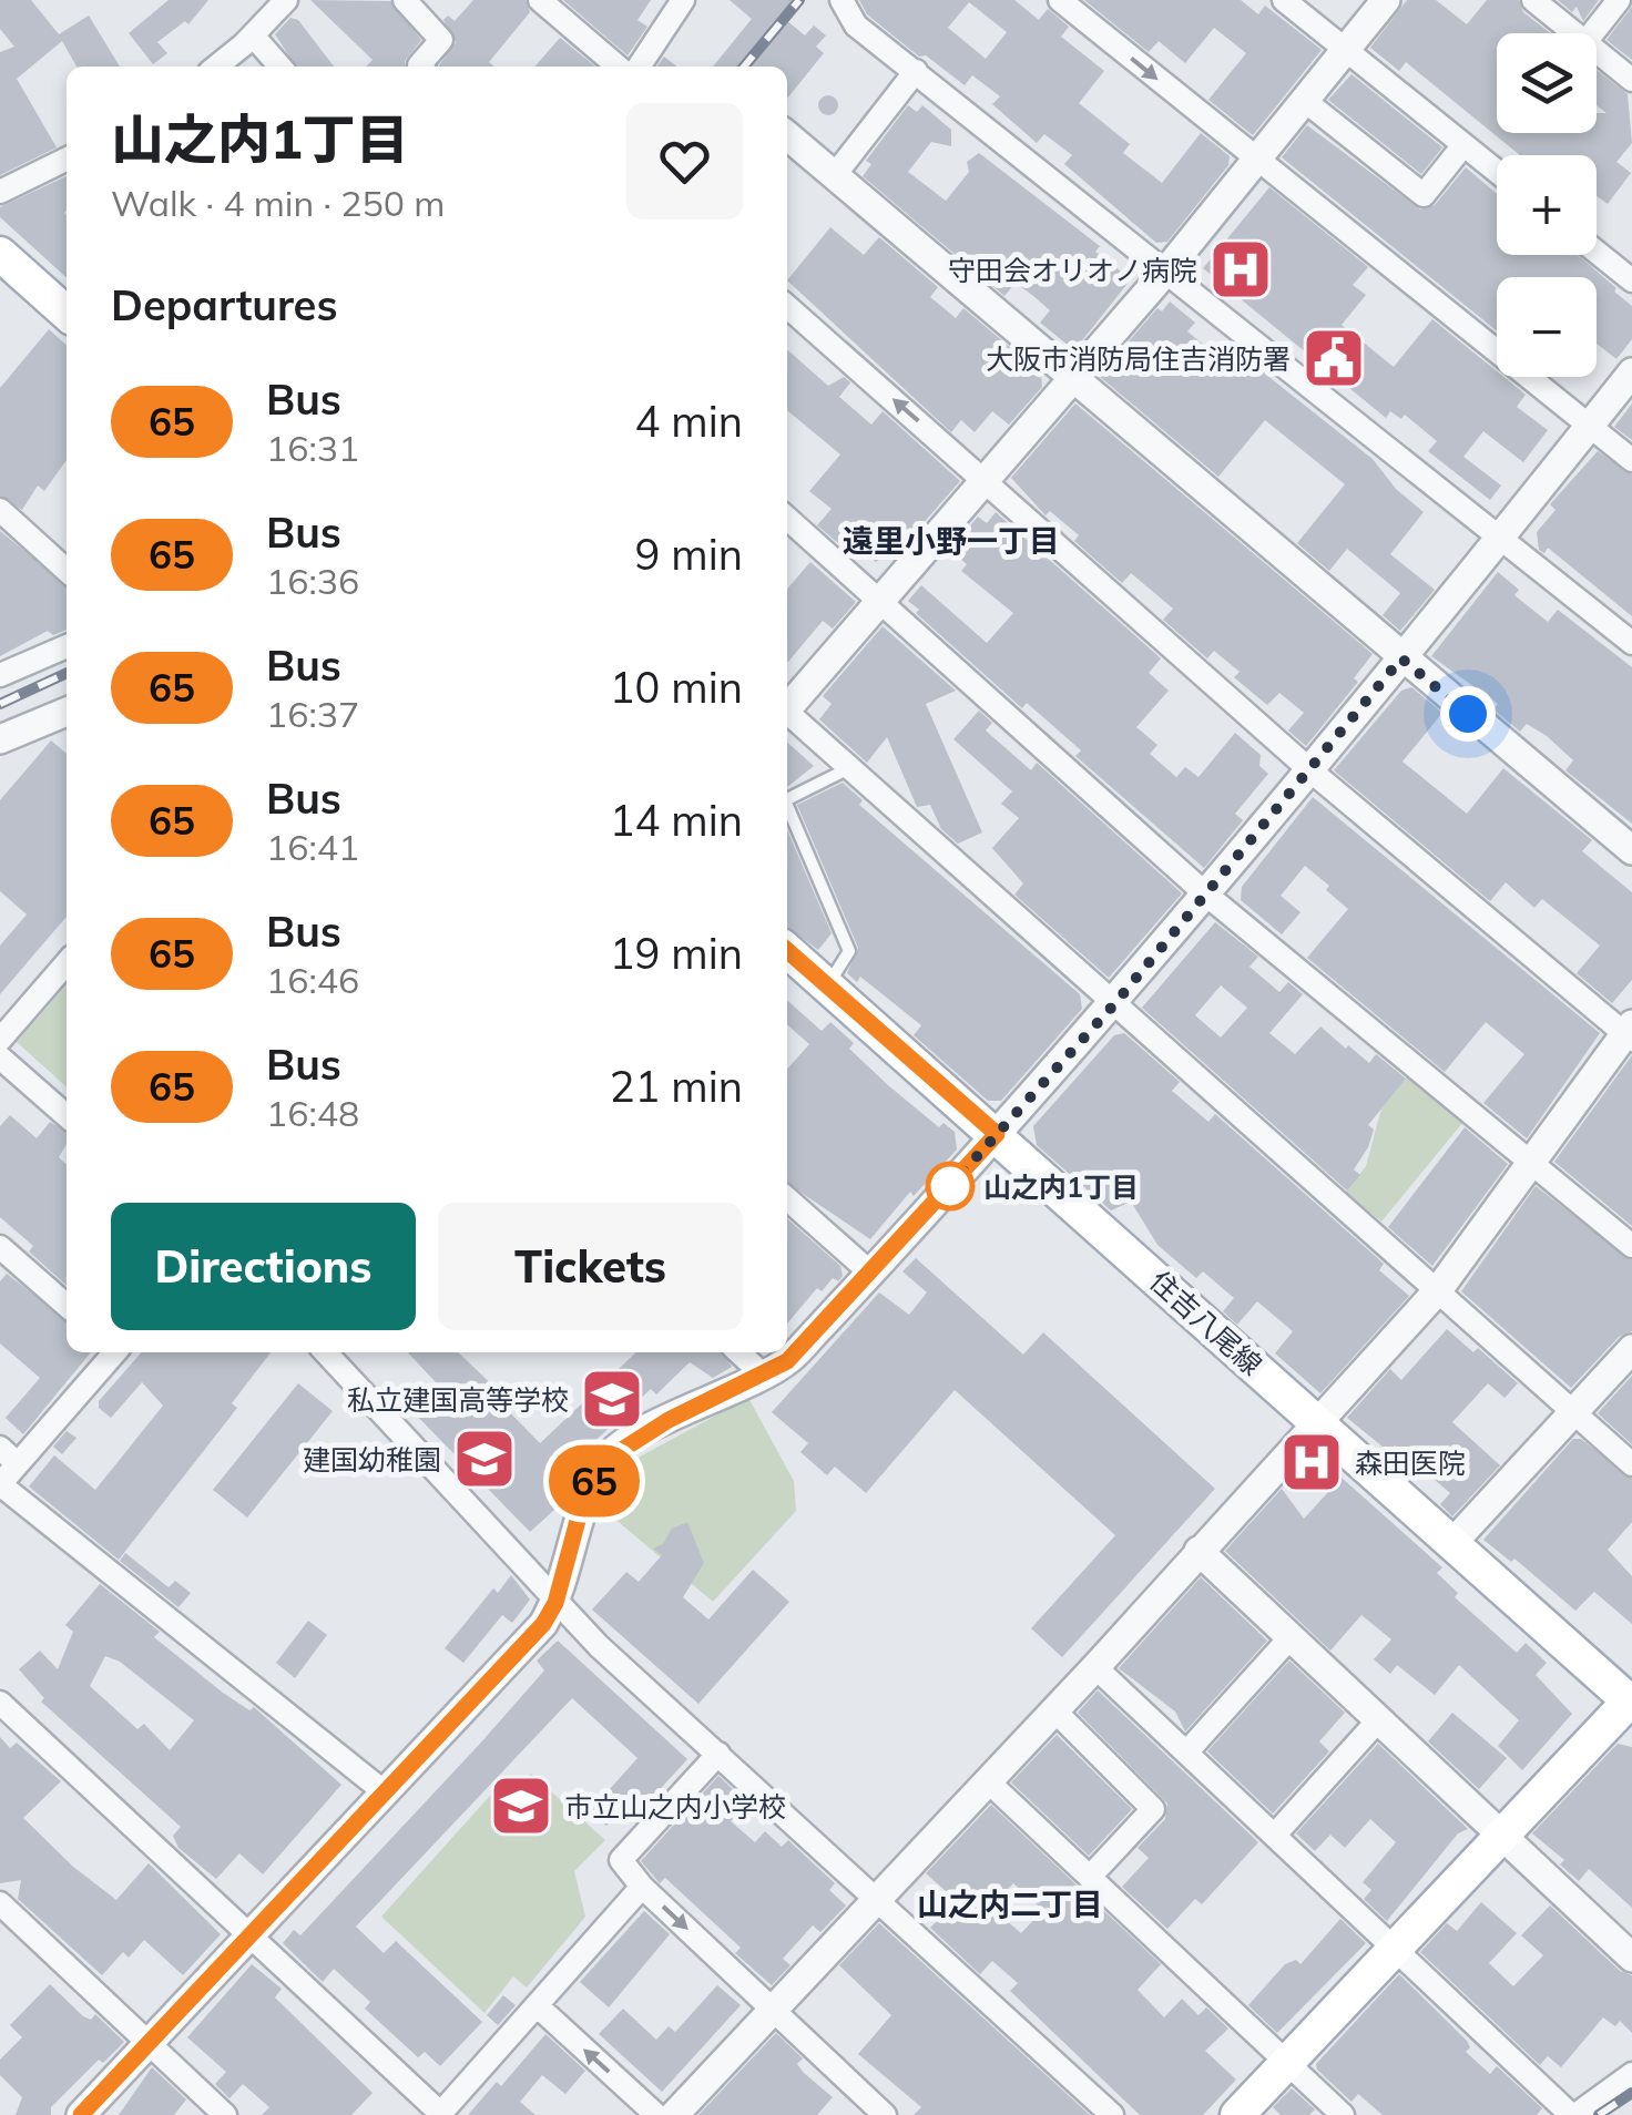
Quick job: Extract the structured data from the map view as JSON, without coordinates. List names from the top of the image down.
{
  "streets": {
    "main road": ["住吉八尾線"]
  },
  "districts": ["遠里小野一丁目", "山之内二丁目"],
  "places": {
    "hospital": ["守田会オリオノ病院", "森田医院"],
    "public building": ["大阪市消防局住吉消防署"],
    "other": ["山之内1丁目"],
    "school or university": ["私立建国高等学校", "建国幼稚園", "市立山之内小学校"]
  },
  "lines": ["bus line 65"],
  "page": {
    "on_map": "65",
    "map_buttons": ["+", "−"],
    "heading": [
      ["山之内1丁目", "Walk · 4 min · 250 m"],
      "Departures"
    ],
    "list": [
      {
        "mark": "65",
        "name": "Bus",
        "note": "16:31",
        "value": "4 min"
      },
      {
        "mark": "65",
        "name": "Bus",
        "note": "16:36",
        "value": "9 min"
      },
      {
        "mark": "65",
        "name": "Bus",
        "note": "16:37",
        "value": "10 min"
      },
      {
        "mark": "65",
        "name": "Bus",
        "note": "16:41",
        "value": "14 min"
      },
      {
        "mark": "65",
        "name": "Bus",
        "note": "16:46",
        "value": "19 min"
      },
      {
        "mark": "65",
        "name": "Bus",
        "note": "16:48",
        "value": "21 min"
      }
    ],
    "buttons": ["Directions", "Tickets"]
  }
}
